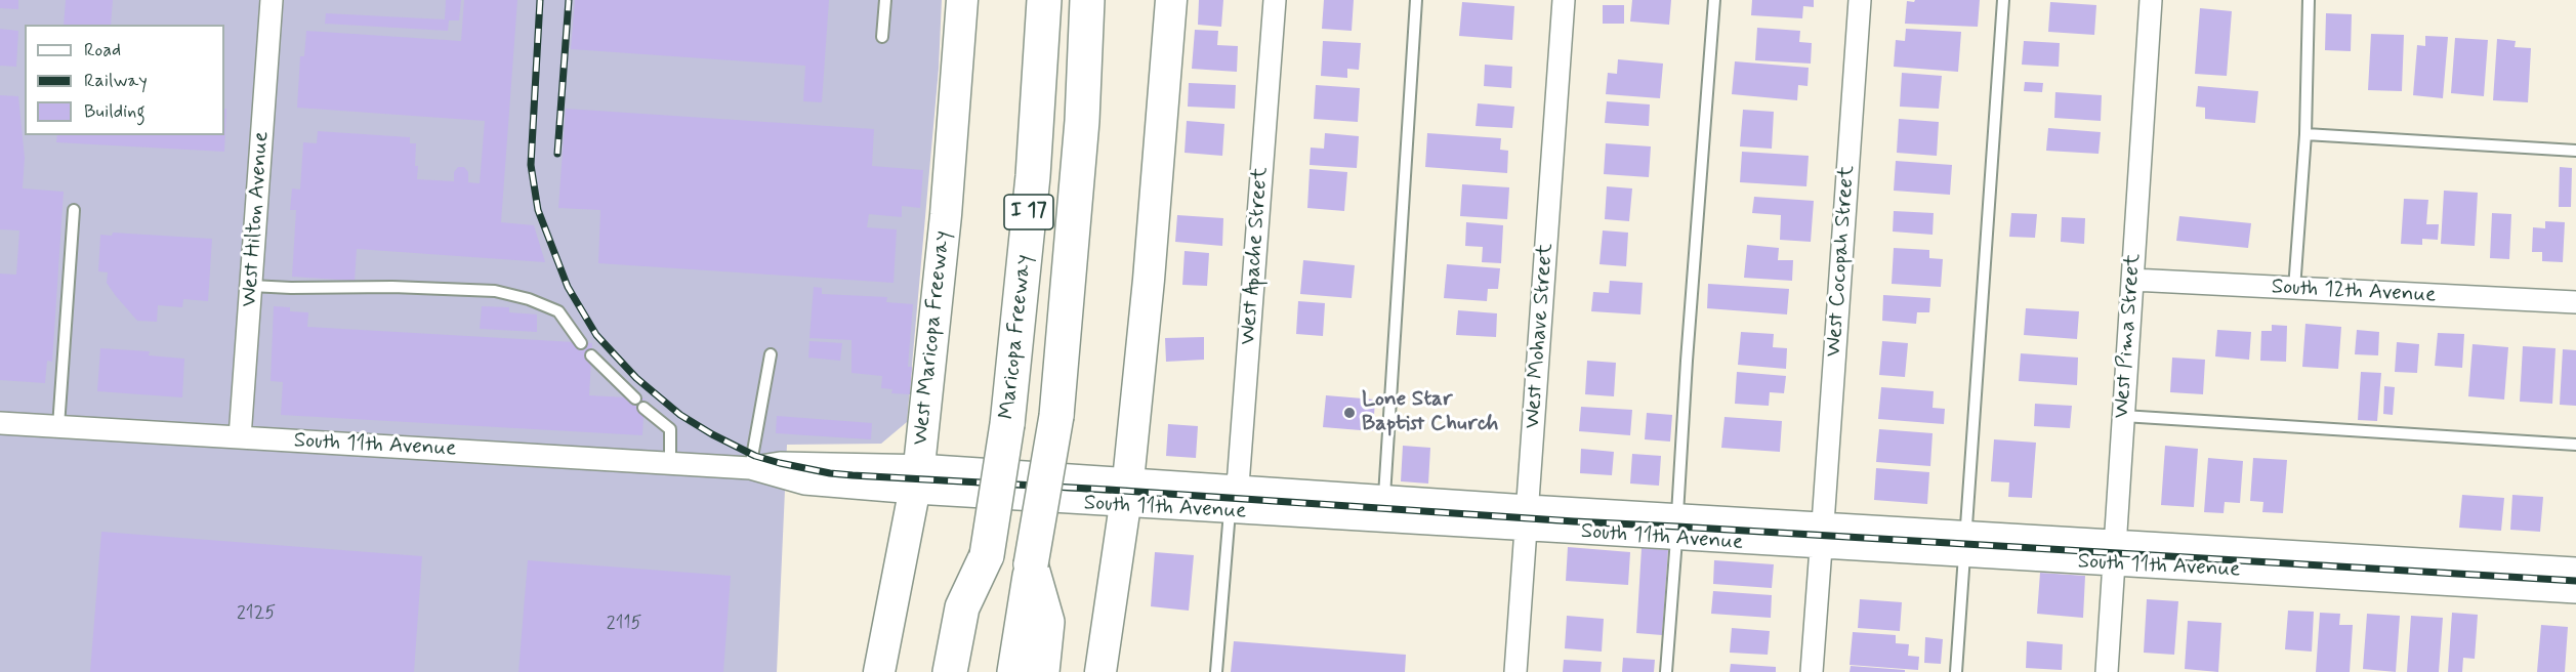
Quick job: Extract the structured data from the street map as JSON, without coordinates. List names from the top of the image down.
{
  "streets": {
    "highway": ["I 17", "Maricopa Freeway"],
    "main road": ["West Maricopa Freeway"],
    "street": [
      "West Hilton Avenue",
      "West Apache Street",
      "West Cocopah Street",
      "South 12th Avenue",
      "West Mohave Street",
      "West Pima Street",
      "South 11th Avenue"
    ]
  },
  "crossings": [
    ["West Hilton Avenue", "South 11th Avenue"],
    ["West Apache Street", "South 11th Avenue"],
    ["West Cocopah Street", "South 11th Avenue"],
    ["South 12th Avenue", "West Pima Street"],
    ["West Mohave Street", "South 11th Avenue"],
    ["West Pima Street", "South 11th Avenue"],
    ["West Maricopa Freeway", "South 11th Avenue"]
  ],
  "places": ["Lone Star Baptist Church"],
  "house_numbers": ["2125", "2115"],
  "legend": ["Road", "Railway", "Building"]
}
